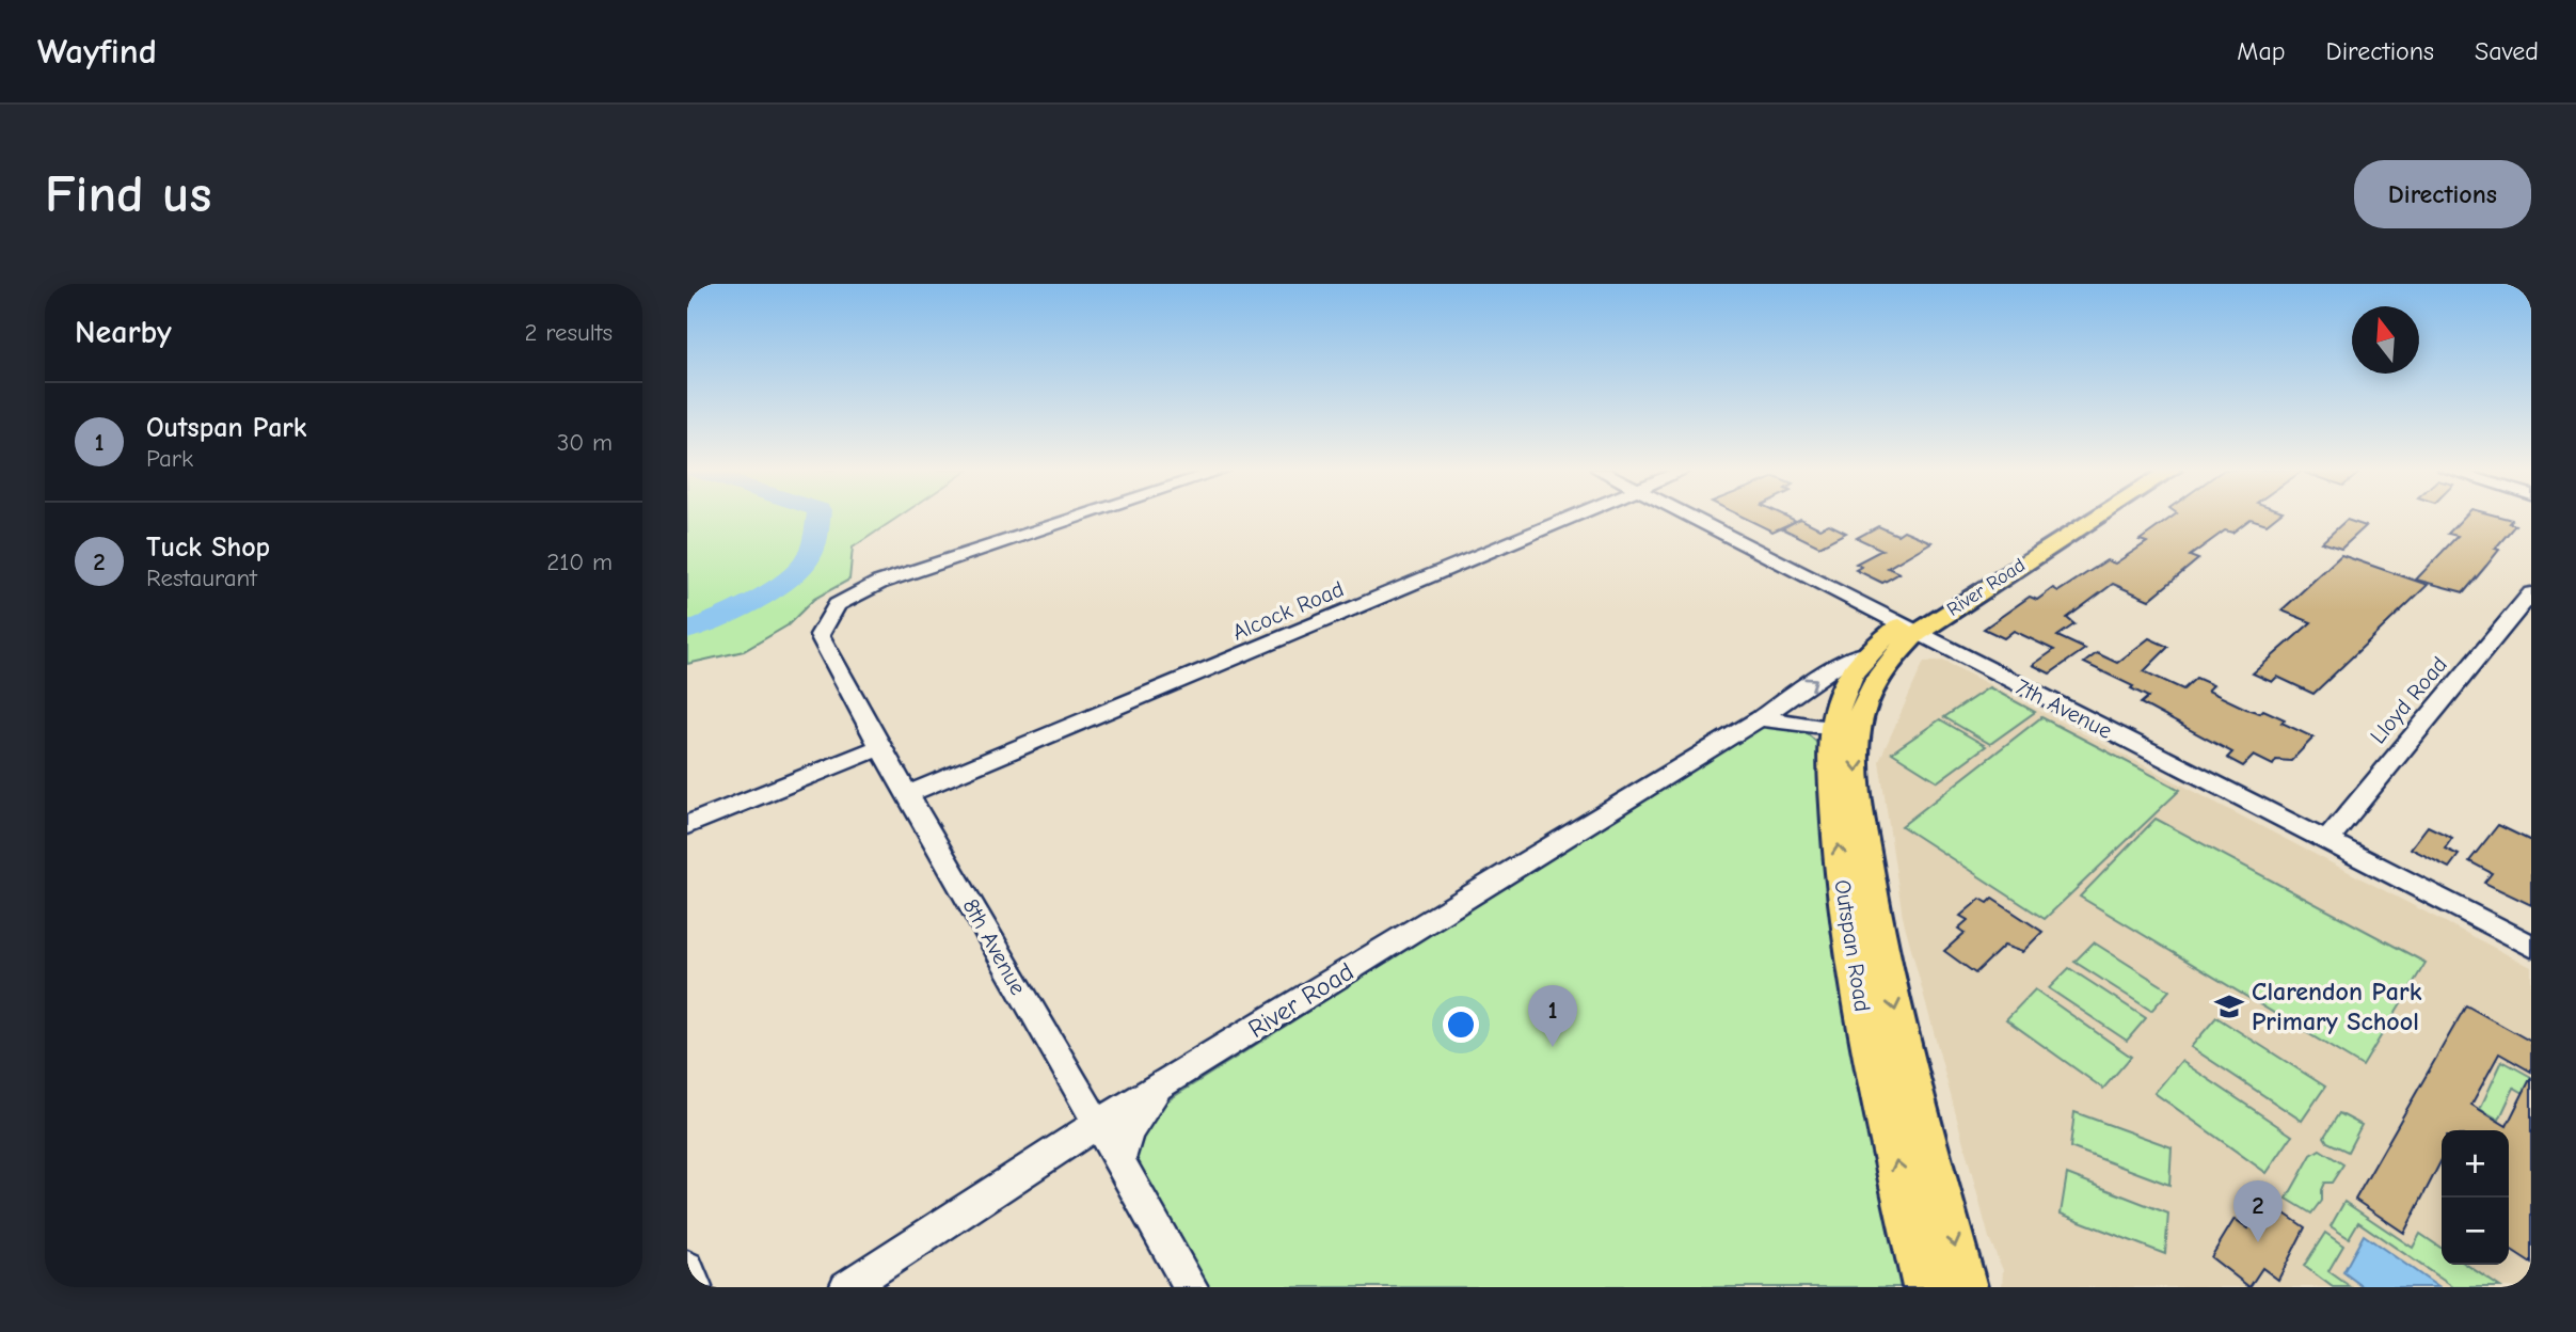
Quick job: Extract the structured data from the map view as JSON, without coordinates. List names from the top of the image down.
{
  "streets": {
    "main road": ["River Road", "Outspan Road"],
    "street": [
      "Alcock Road",
      "Lloyd Road",
      "7th Avenue",
      "8th Avenue"
    ]
  },
  "crossings": [
    ["River Road", "7th Avenue"],
    ["River Road", "Outspan Road"],
    ["River Road", "8th Avenue"],
    ["Alcock Road", "8th Avenue"],
    ["Lloyd Road", "7th Avenue"],
    ["7th Avenue", "Outspan Road"]
  ],
  "places": {
    "school or university": ["Clarendon Park Primary School"]
  },
  "north": "top",
  "page": {
    "header": "Wayfind",
    "nav": ["Map", "Directions", "Saved"],
    "buttons": "Directions",
    "title": "Find us",
    "heading": ["Nearby", "2 results"],
    "list": [
      {
        "mark": "1",
        "name": "Outspan Park",
        "note": "Park",
        "value": "30 m"
      },
      {
        "mark": "2",
        "name": "Tuck Shop",
        "note": "Restaurant",
        "value": "210 m"
      }
    ],
    "pins": ["1", "2"],
    "map_buttons": ["+", "−"]
  }
}
